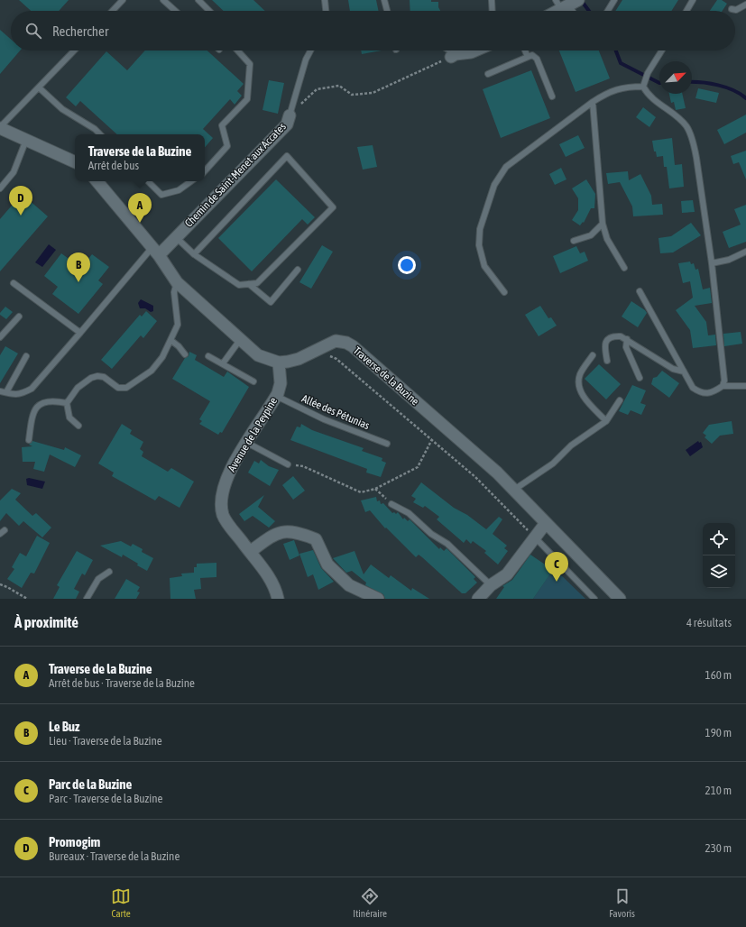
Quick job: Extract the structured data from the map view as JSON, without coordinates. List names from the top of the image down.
{
  "streets": {
    "street": ["Chemin de Saint-Menet aux Accates", "Traverse de la Buzine", "Avenue de la Peypine"],
    "lane": ["Allée des Pétunias"]
  },
  "crossings": [
    ["Chemin de Saint-Menet aux Accates", "Traverse de la Buzine"],
    ["Traverse de la Buzine", "Avenue de la Peypine"],
    ["Allée des Pétunias", "Avenue de la Peypine"]
  ],
  "north": "top right",
  "page": {
    "search": "Rechercher",
    "popup": ["Traverse de la Buzine", "Arrêt de bus"],
    "pins": [
      "D",
      "A",
      "B",
      "C"
    ],
    "heading": ["À proximité", "4 résultats"],
    "list": [
      {
        "mark": "A",
        "name": "Traverse de la Buzine",
        "note": "Arrêt de bus · Traverse de la Buzine",
        "value": "160 m"
      },
      {
        "mark": "B",
        "name": "Le Buz",
        "note": "Lieu · Traverse de la Buzine",
        "value": "190 m"
      },
      {
        "mark": "C",
        "name": "Parc de la Buzine",
        "note": "Parc · Traverse de la Buzine",
        "value": "210 m"
      },
      {
        "mark": "D",
        "name": "Promogim",
        "note": "Bureaux · Traverse de la Buzine",
        "value": "230 m"
      }
    ],
    "nav": ["Carte", "Itinéraire", "Favoris"]
  }
}
